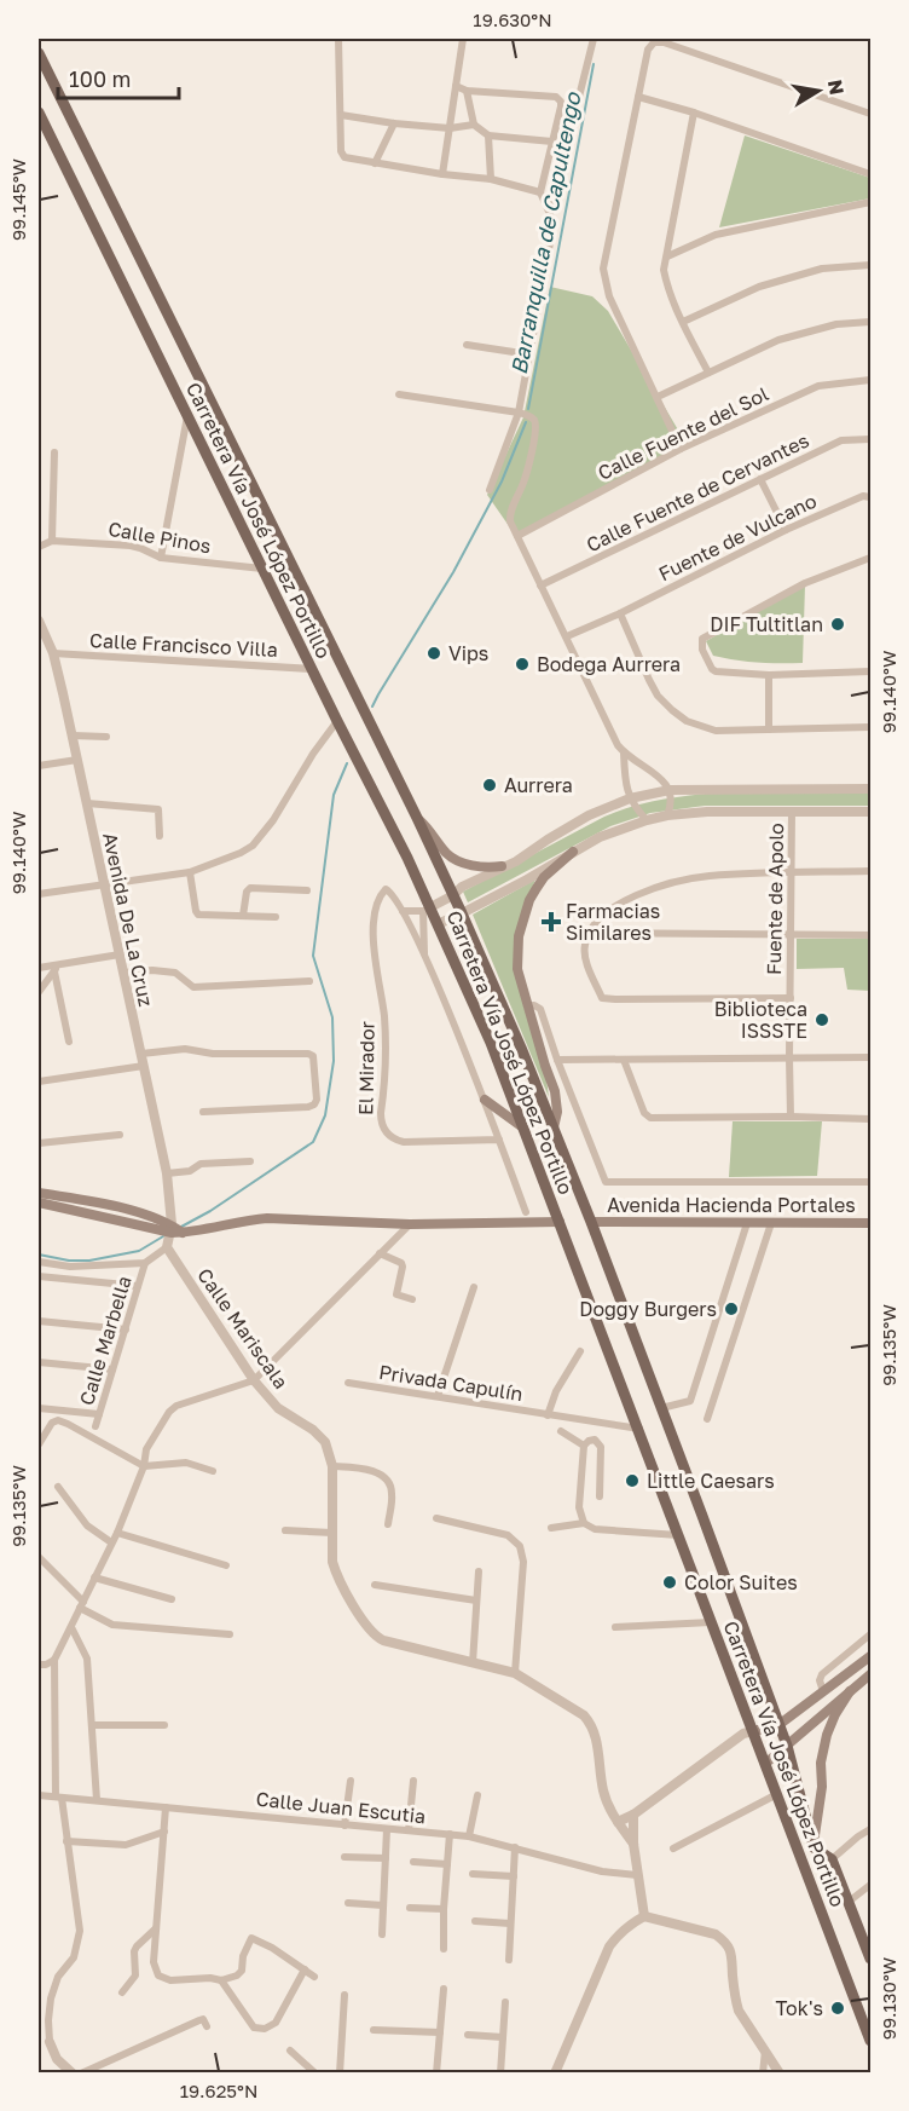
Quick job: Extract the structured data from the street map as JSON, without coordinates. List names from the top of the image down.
{
  "streets": {
    "main road": ["Carretera Vía José López Portillo", "Avenida Hacienda Portales"],
    "street": [
      "Calle Fuente del Sol",
      "Calle Fuente de Cervantes",
      "Calle Pinos",
      "Fuente de Vulcano",
      "Calle Francisco Villa",
      "Fuente de Apolo",
      "Avenida De La Cruz",
      "El Mirador",
      "Calle Mariscala",
      "Calle Marbella",
      "Privada Capulín",
      "Calle Juan Escutia"
    ]
  },
  "crossings": [
    ["Carretera Vía José López Portillo", "Calle Pinos"],
    ["Carretera Vía José López Portillo", "Calle Francisco Villa"],
    ["Carretera Vía José López Portillo", "Avenida Hacienda Portales"],
    ["Carretera Vía José López Portillo", "Privada Capulín"],
    ["Calle Francisco Villa", "Avenida De La Cruz"]
  ],
  "water": ["Barranquilla de Capultengo"],
  "places": {
    "other": [
      "DIF Tultitlan",
      "Vips",
      "Bodega Aurrera",
      "Aurrera",
      "Biblioteca ISSSTE",
      "Doggy Burgers",
      "Little Caesars",
      "Color Suites",
      "Tok's"
    ],
    "health": ["Farmacias Similares"]
  },
  "scale_bar": "100 m",
  "north": "right",
  "coordinates": [
    "19.630°N",
    "99.145°W",
    "99.140°W",
    "99.135°W",
    "99.130°W",
    "19.625°N"
  ]
}
